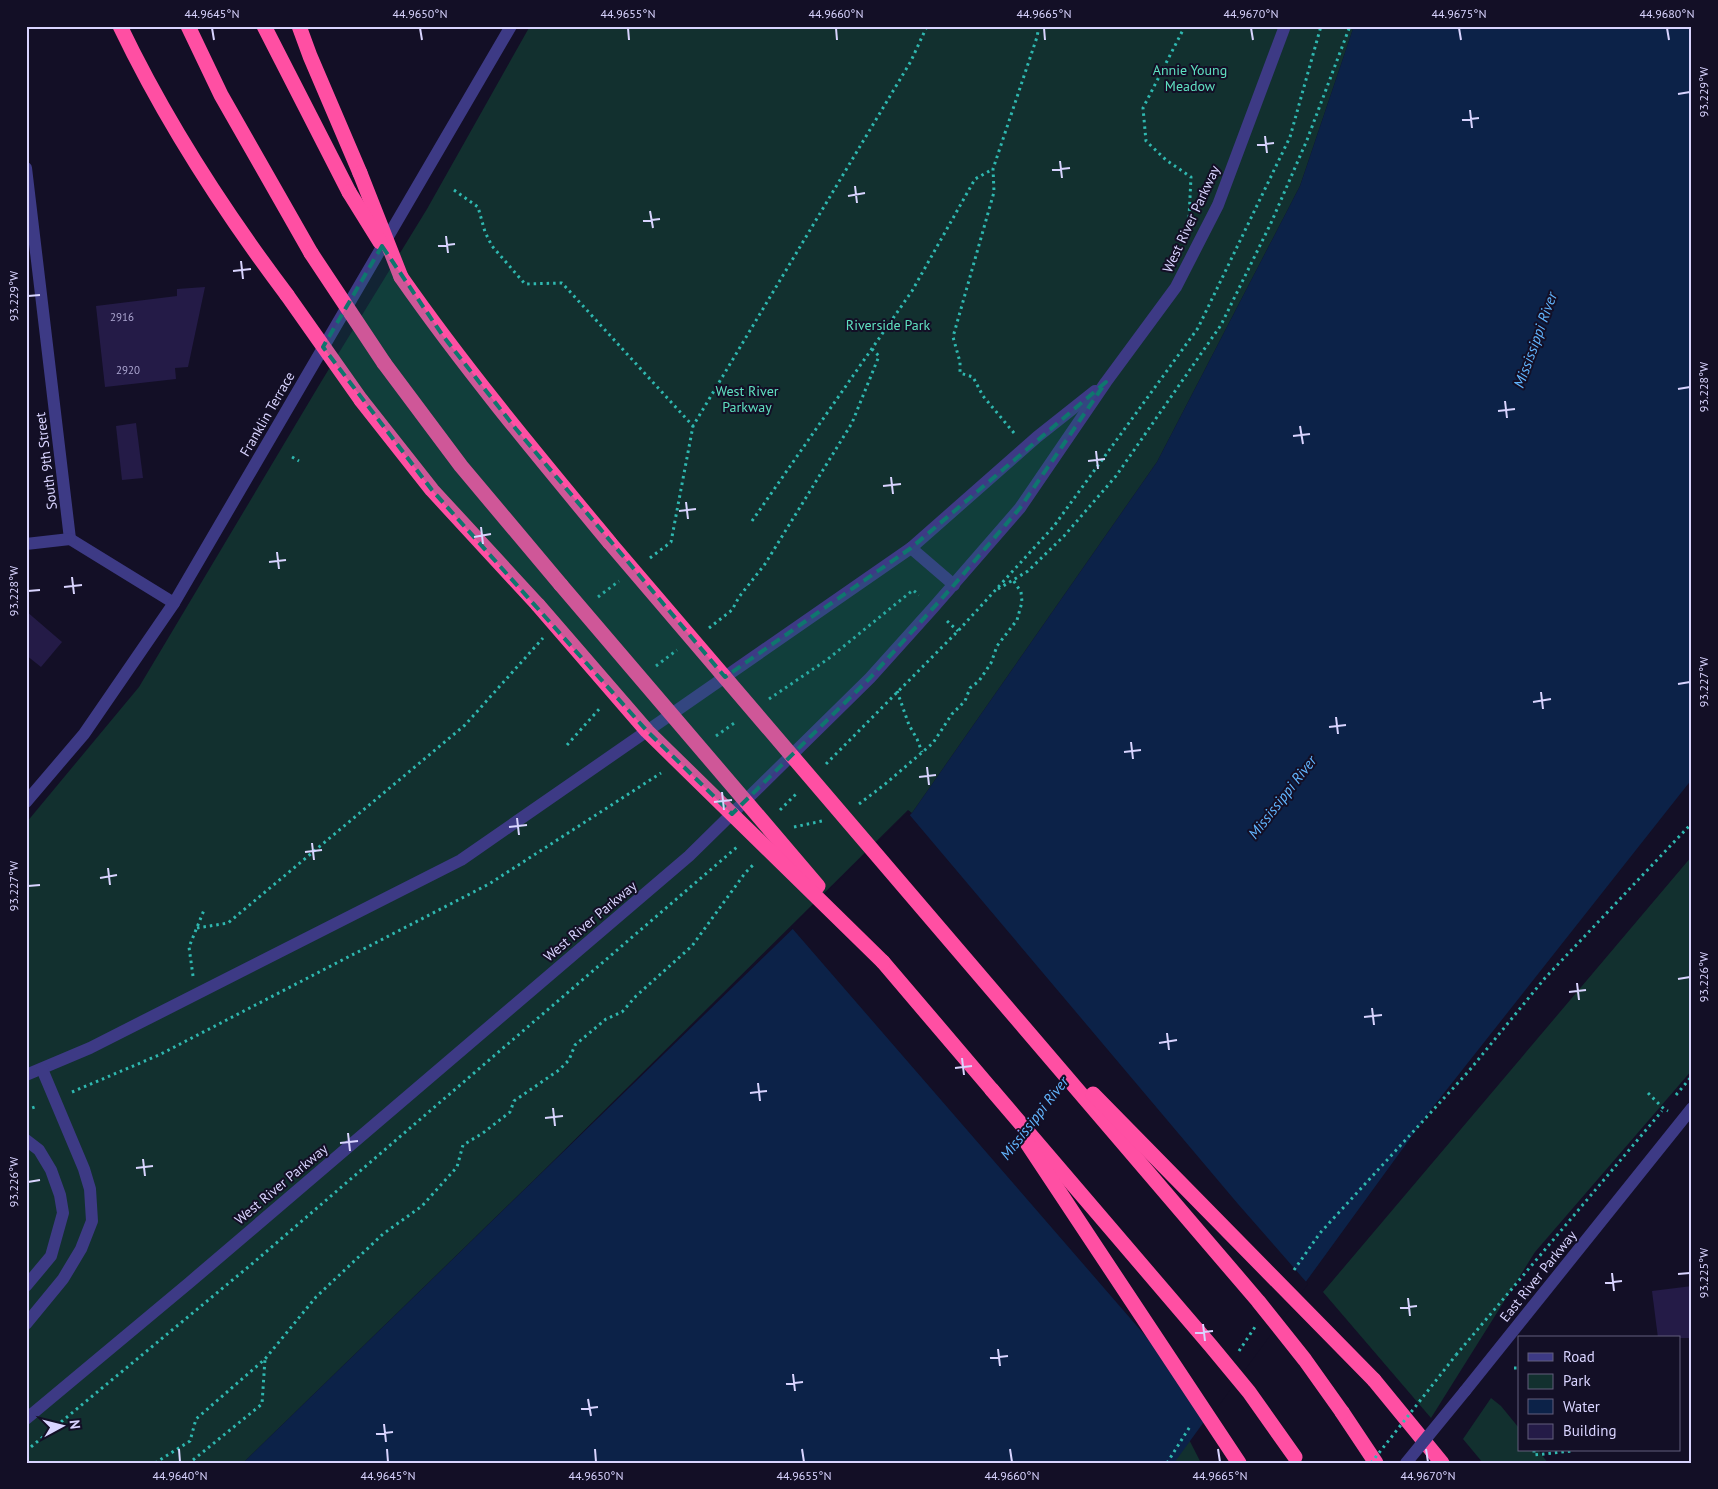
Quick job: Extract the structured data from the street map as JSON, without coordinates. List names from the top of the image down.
{
  "streets": {
    "street": [
      "West River Parkway",
      "Franklin Terrace",
      "South 9th Street",
      "East River Parkway"
    ]
  },
  "water": ["Mississippi River"],
  "parks": ["Annie Young Meadow", "Riverside Park", "West River Parkway"],
  "house_numbers": ["2916", "2920"],
  "legend": [
    "Road",
    "Park",
    "Water",
    "Building"
  ],
  "north": "right",
  "coordinates": [
    "44.9645°N",
    "44.9650°N",
    "44.9655°N",
    "44.9660°N",
    "44.9665°N",
    "44.9670°N",
    "44.9675°N",
    "44.9680°N",
    "93.229°W",
    "93.228°W",
    "93.227°W",
    "93.226°W",
    "93.225°W",
    "44.9640°N"
  ]
}
